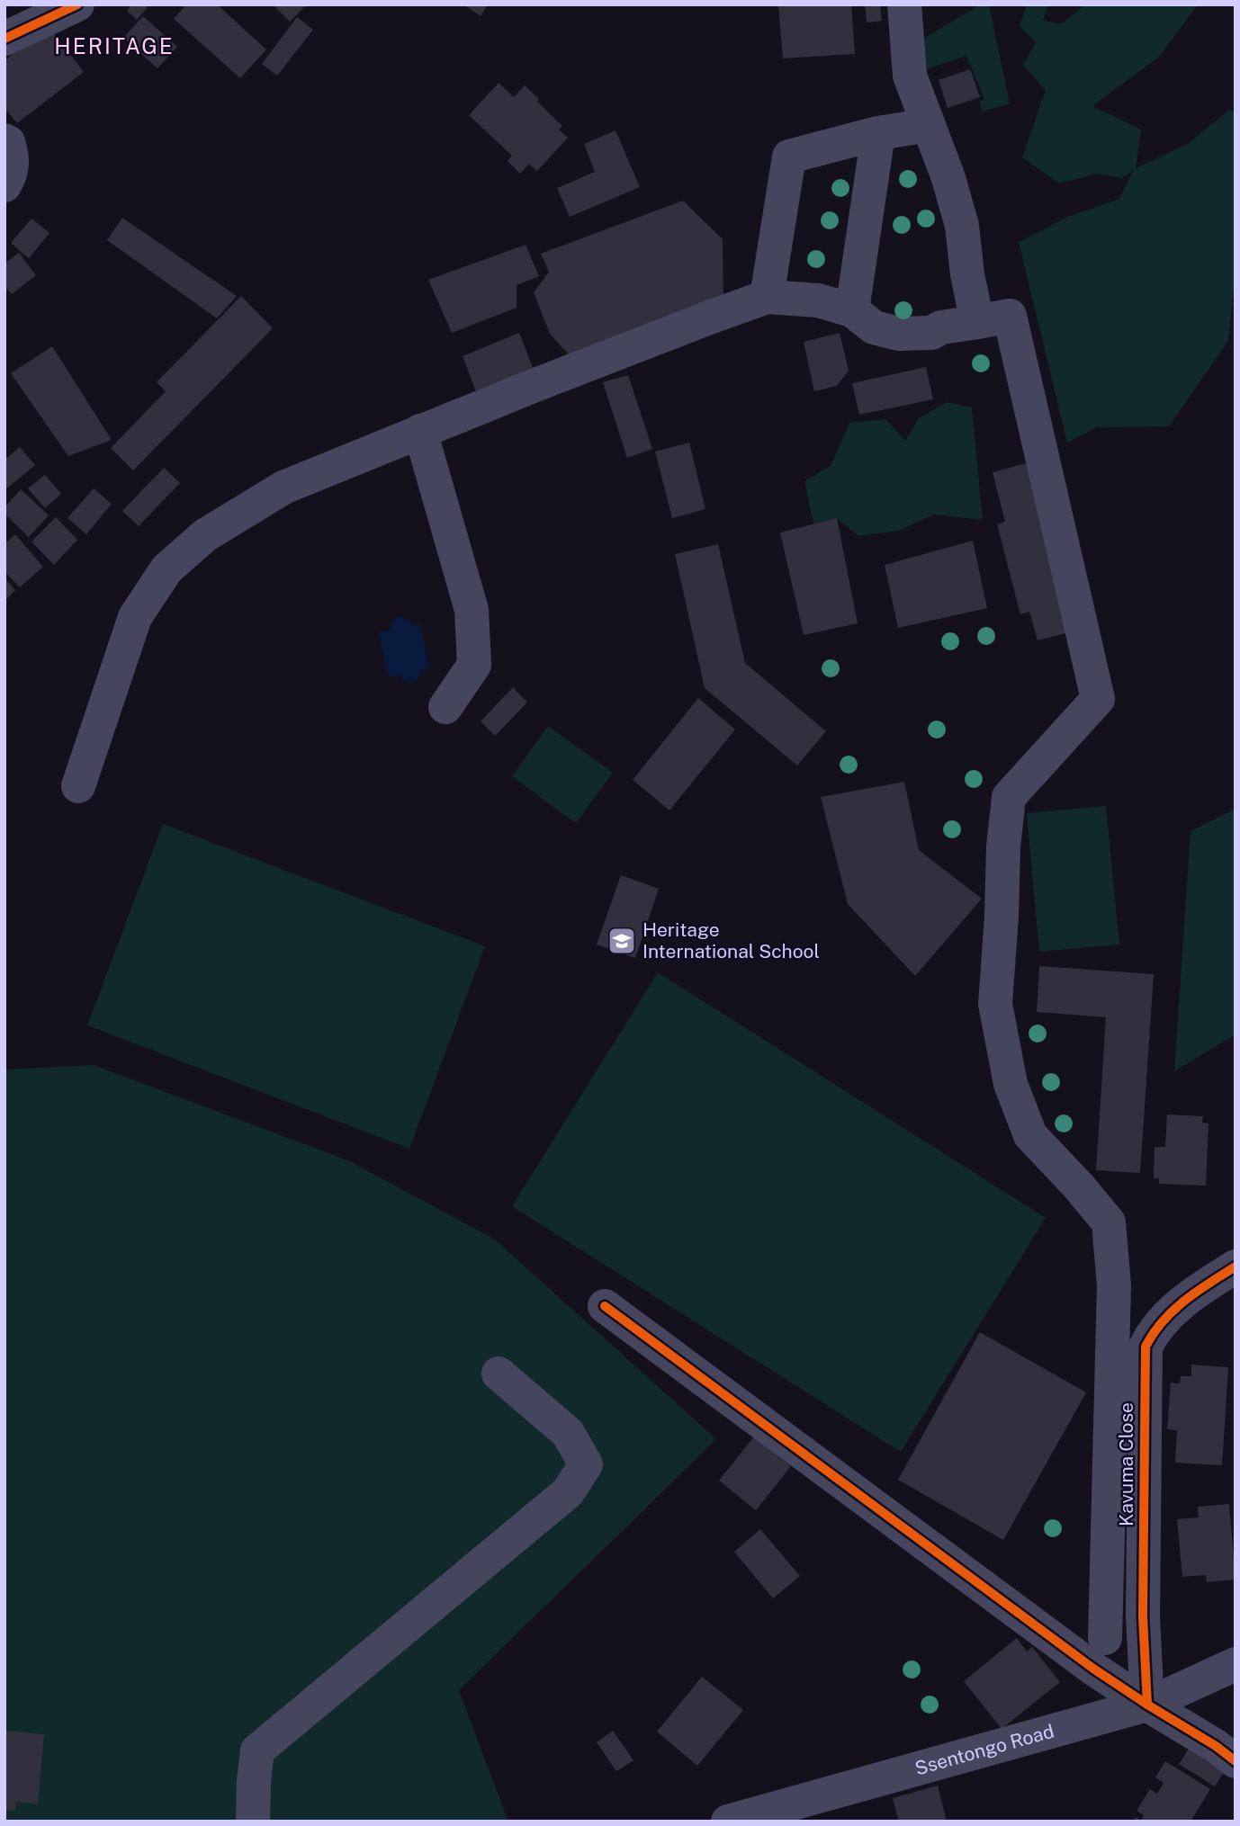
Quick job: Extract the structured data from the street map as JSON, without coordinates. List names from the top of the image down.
{
  "streets": {
    "street": ["Kavuma Close", "Ssentongo Road"]
  },
  "crossings": [
    ["Kavuma Close", "Ssentongo Road"]
  ],
  "districts": ["HERITAGE"],
  "places": {
    "school or university": ["Heritage International School"]
  }
}
